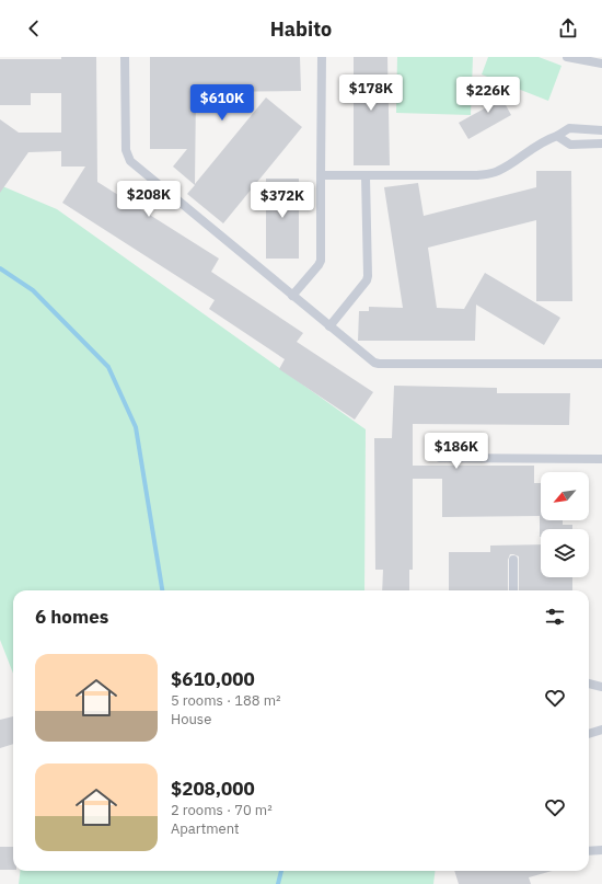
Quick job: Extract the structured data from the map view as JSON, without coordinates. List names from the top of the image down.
{
  "north": "bottom left",
  "page": {
    "header": "Habito",
    "price": [
      "$178K",
      "$226K",
      "$610K",
      "$208K",
      "$372K",
      "$186K"
    ],
    "heading": "6 homes",
    "list": [
      {
        "name": "$610,000",
        "note": "5 rooms · 188 m² · House"
      },
      {
        "name": "$208,000",
        "note": "2 rooms · 70 m² · Apartment"
      }
    ]
  }
}
